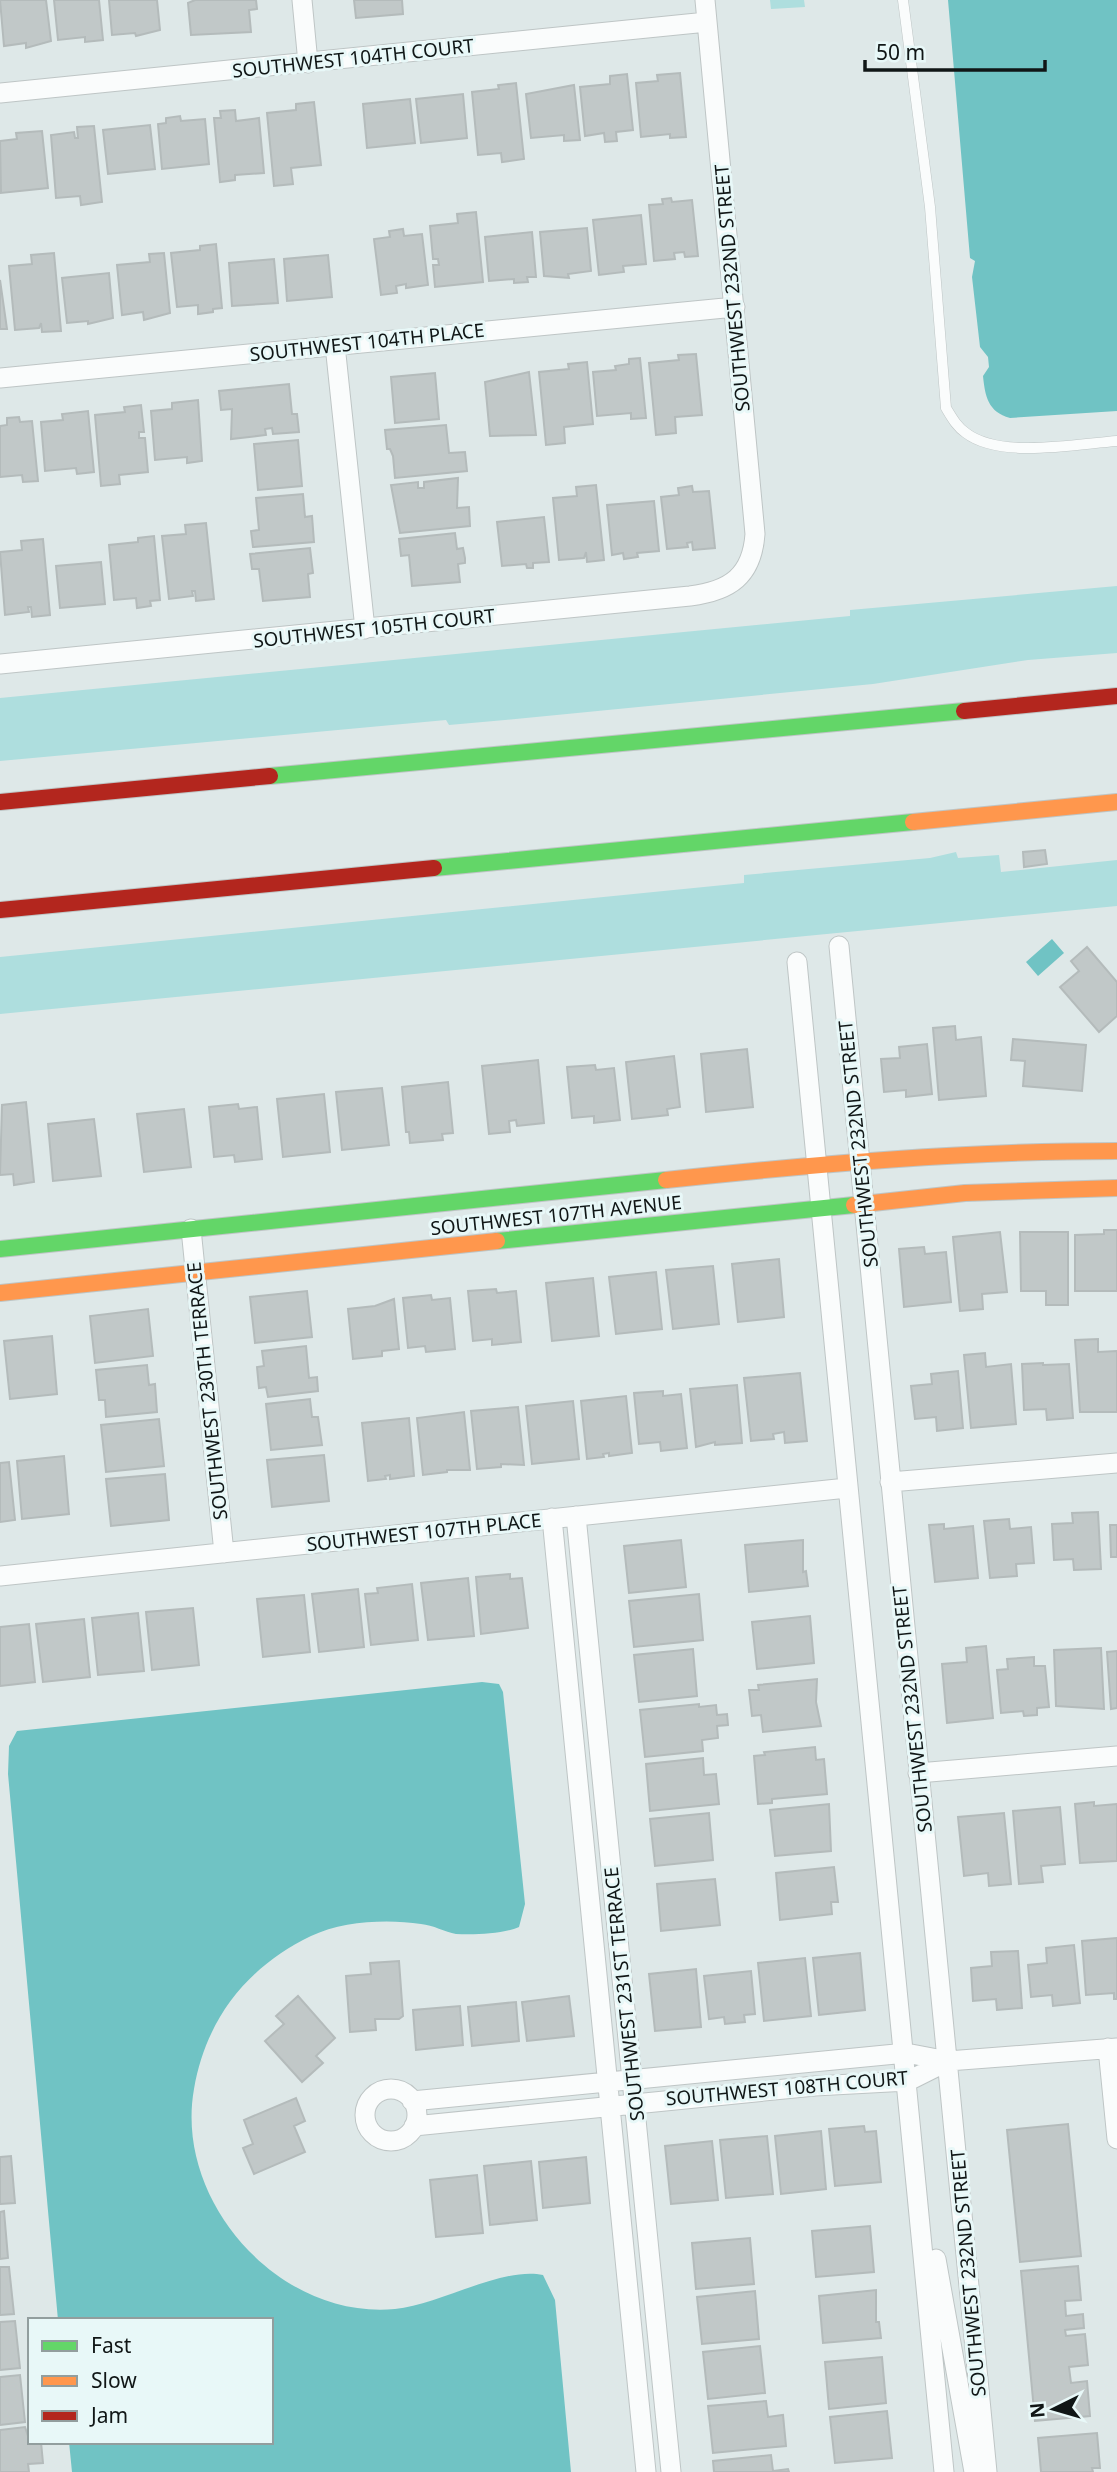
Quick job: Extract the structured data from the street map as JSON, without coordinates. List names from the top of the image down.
{
  "streets": {
    "main road": ["SOUTHWEST 107TH AVENUE"],
    "street": [
      "SOUTHWEST 104TH COURT",
      "SOUTHWEST 232ND STREET",
      "SOUTHWEST 104TH PLACE",
      "SOUTHWEST 105TH COURT",
      "SOUTHWEST 230TH TERRACE",
      "SOUTHWEST 107TH PLACE",
      "SOUTHWEST 231ST TERRACE",
      "SOUTHWEST 108TH COURT"
    ]
  },
  "crossings": [
    ["SOUTHWEST 104TH COURT", "SOUTHWEST 232ND STREET"],
    ["SOUTHWEST 232ND STREET", "SOUTHWEST 104TH PLACE"],
    ["SOUTHWEST 232ND STREET", "SOUTHWEST 105TH COURT"],
    ["SOUTHWEST 232ND STREET", "SOUTHWEST 107TH AVENUE"],
    ["SOUTHWEST 232ND STREET", "SOUTHWEST 108TH COURT"],
    ["SOUTHWEST 107TH AVENUE", "SOUTHWEST 230TH TERRACE"],
    ["SOUTHWEST 230TH TERRACE", "SOUTHWEST 107TH PLACE"],
    ["SOUTHWEST 107TH PLACE", "SOUTHWEST 231ST TERRACE"],
    ["SOUTHWEST 231ST TERRACE", "SOUTHWEST 108TH COURT"]
  ],
  "legend": ["Fast", "Slow", "Jam"],
  "scale_bar": "50 m",
  "north": "left"
}
